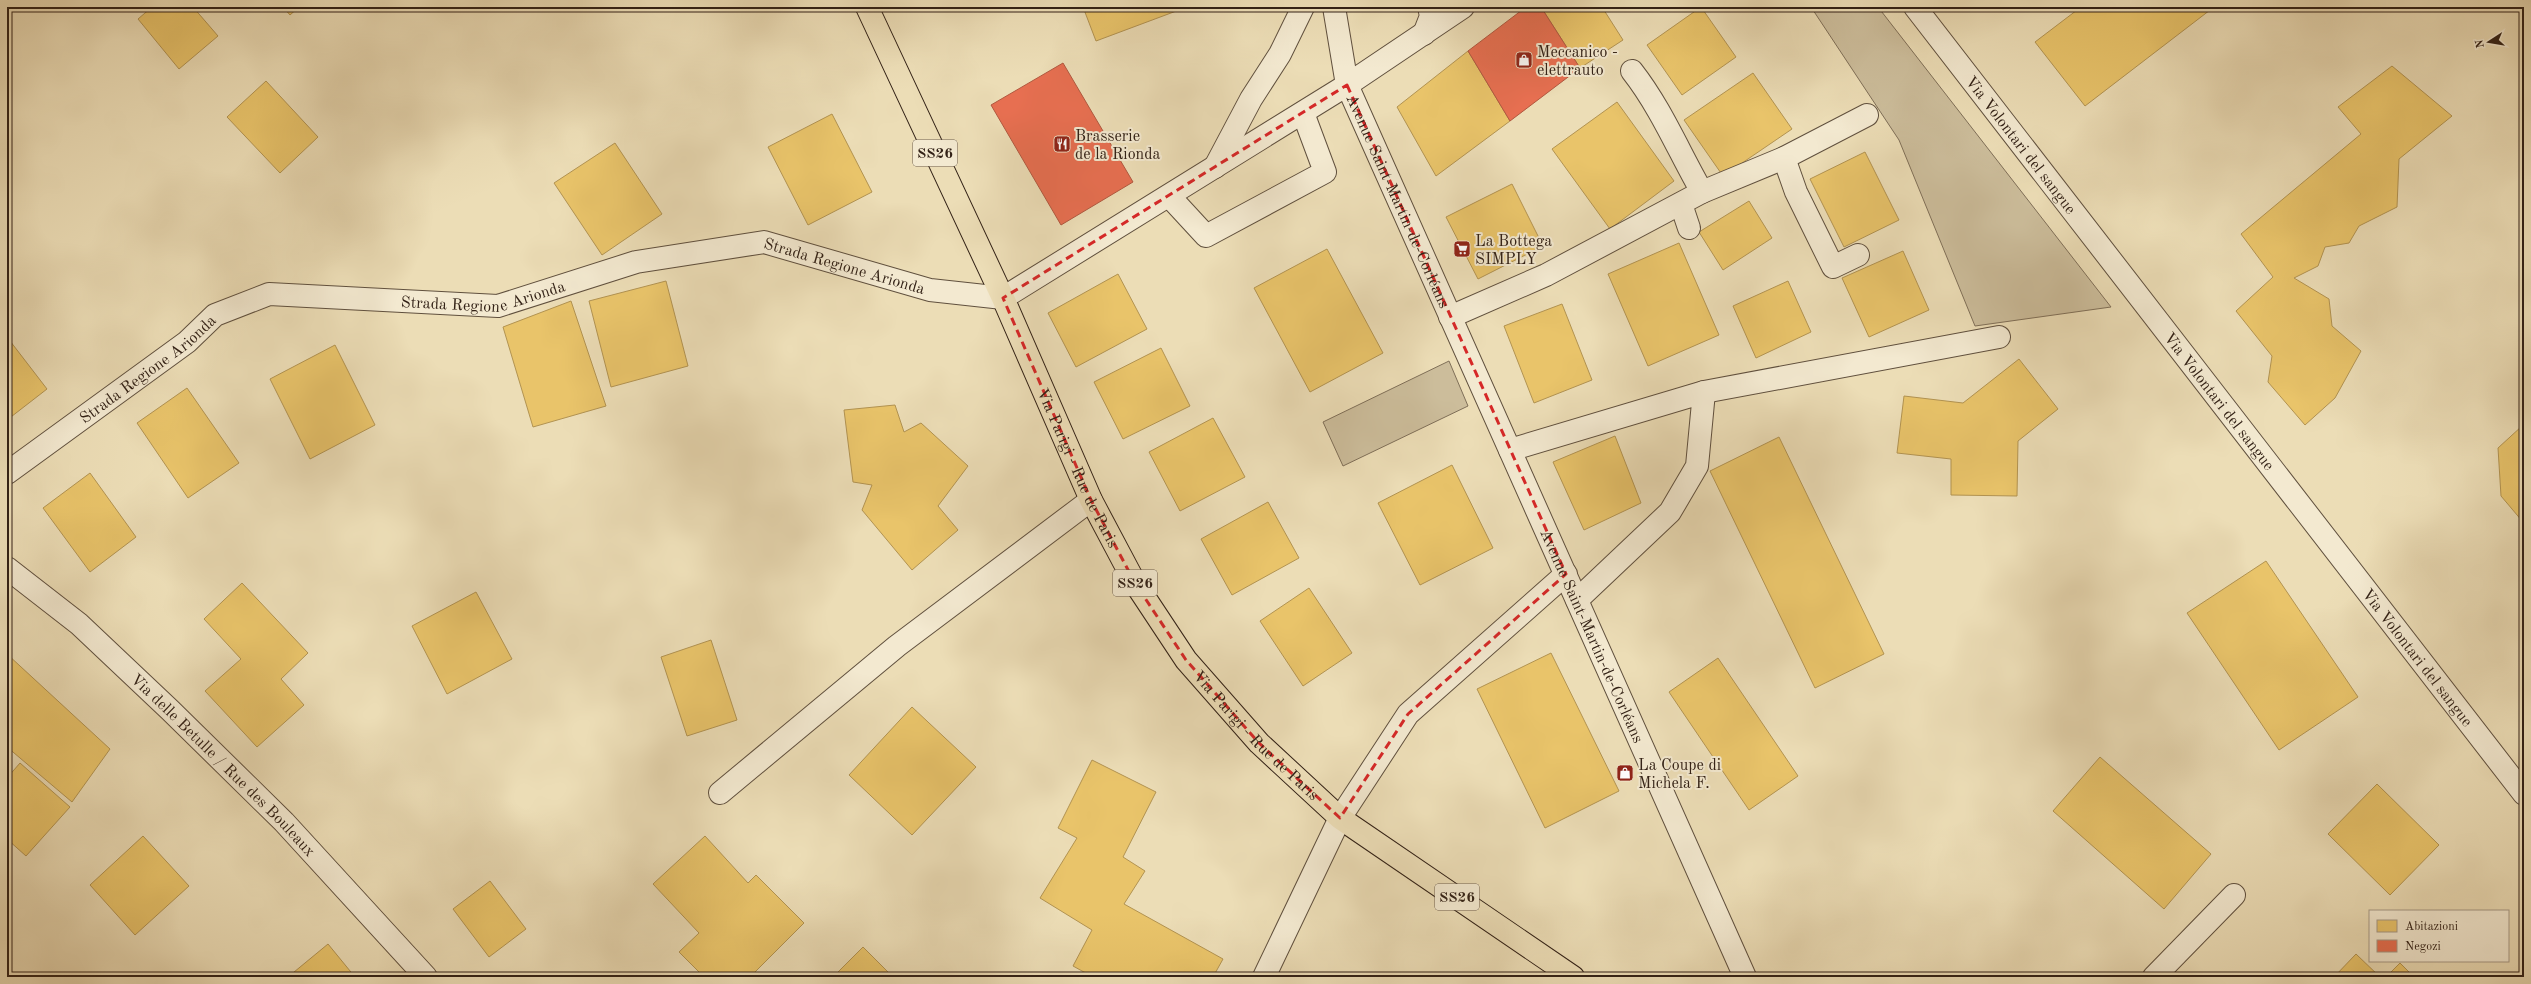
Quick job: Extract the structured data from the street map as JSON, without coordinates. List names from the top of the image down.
{
  "streets": {
    "main road": ["SS26", "Via Parigi - Rue de Paris"],
    "street": [
      "Via Volontari del sangue",
      "Avenue Saint-Martin-de-Corléans",
      "Strada Regione Arionda",
      "Via delle Betulle / Rue des Bouleaux"
    ]
  },
  "crossings": [
    ["Strada Regione Arionda", "Via Parigi - Rue de Paris"]
  ],
  "places": {
    "shop": ["Meccanico - elettrauto", "La Coupe di Michela F."],
    "restaurant": ["Brasserie de la Rionda"],
    "supermarket": ["La Bottega SIMPLY"]
  },
  "legend": ["Abitazioni", "Negozi"],
  "north": "left"
}
